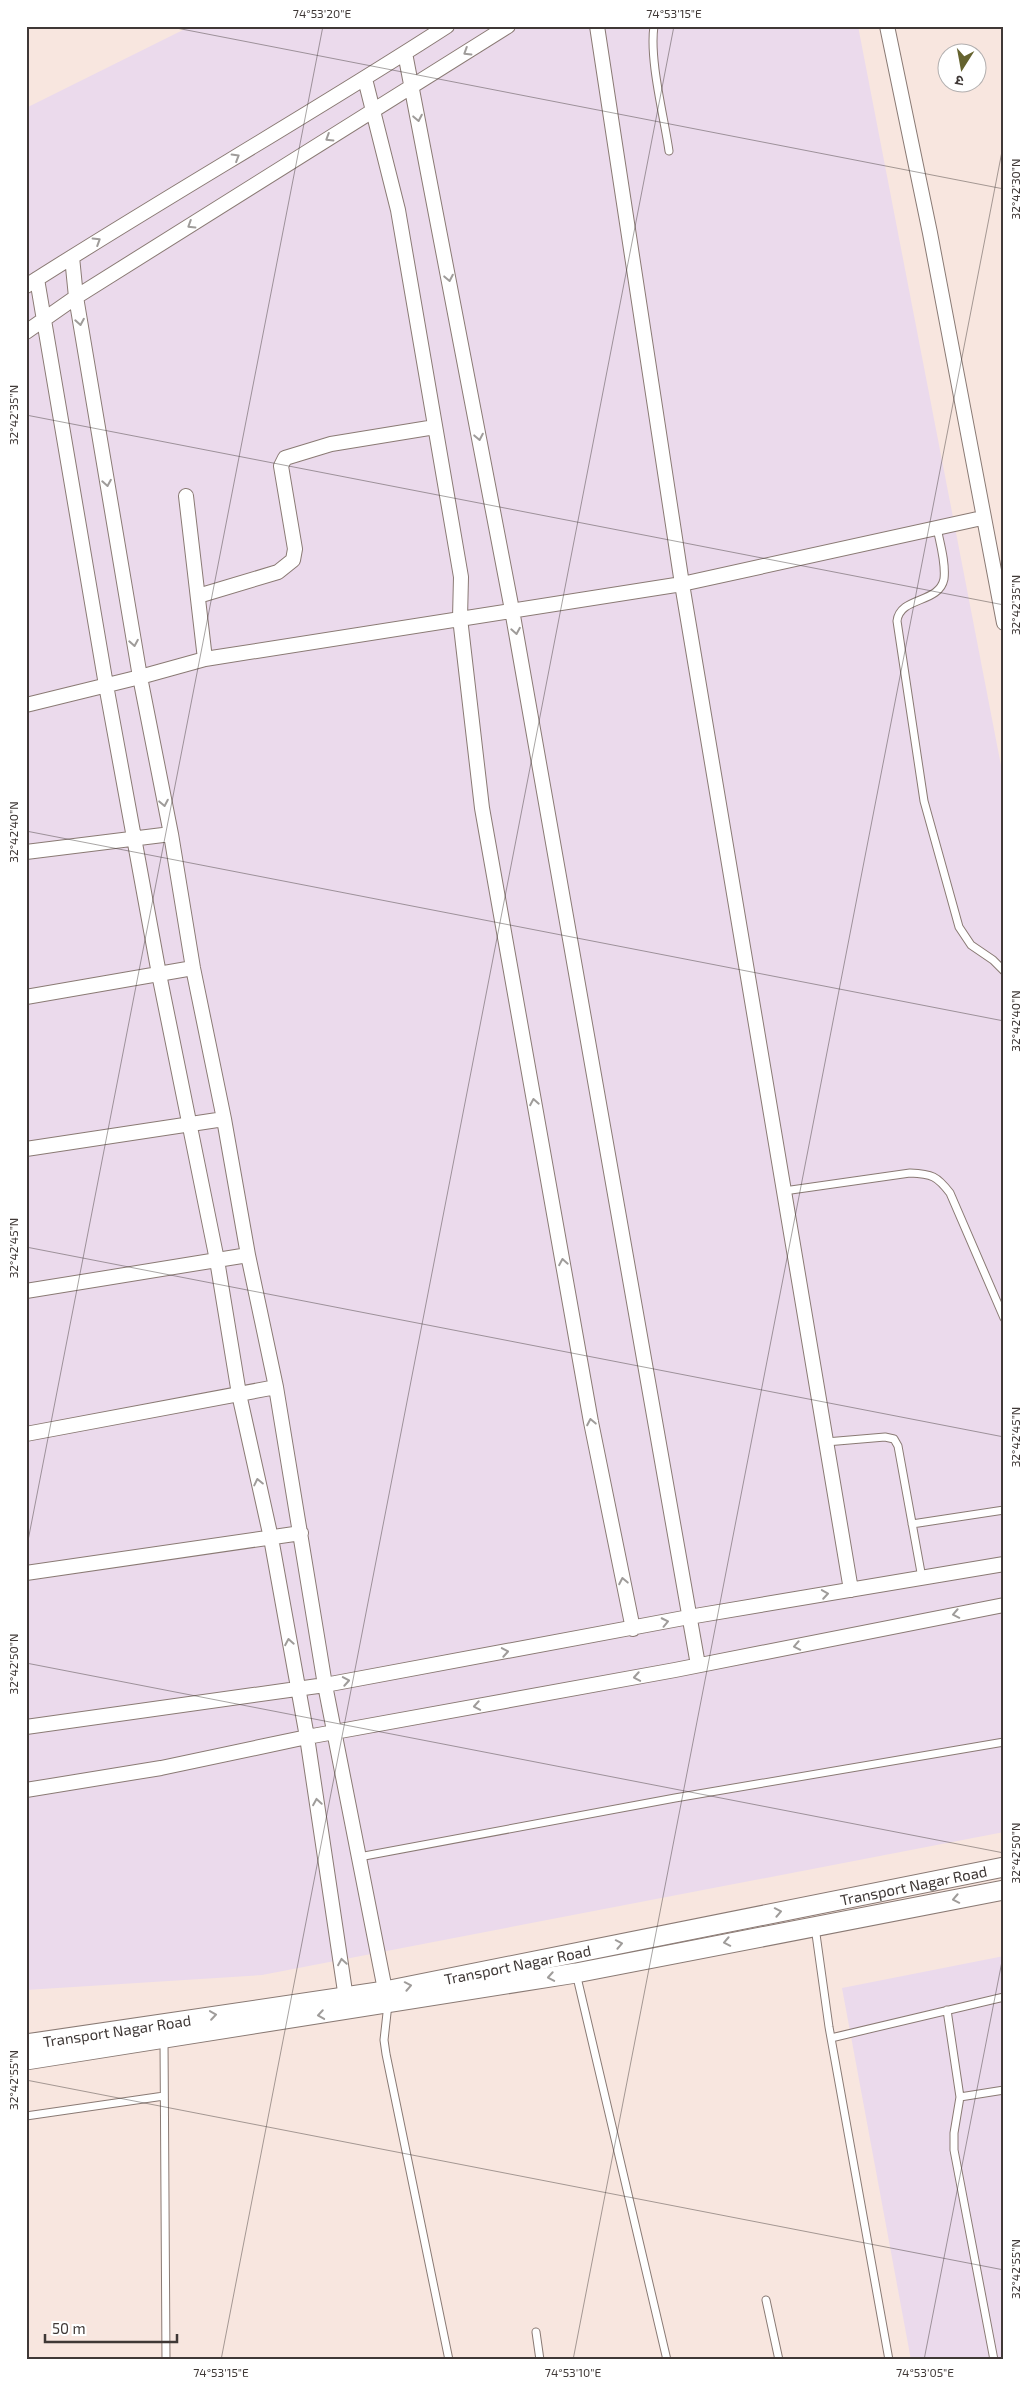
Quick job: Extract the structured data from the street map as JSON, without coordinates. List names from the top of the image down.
{
  "streets": {
    "main road": ["Transport Nagar Road"]
  },
  "scale_bar": "50 m",
  "north": "bottom",
  "coordinates": [
    "74°53'20\"E",
    "74°53'15\"E",
    "32°42'30\"N",
    "32°42'35\"N",
    "32°42'40\"N",
    "32°42'45\"N",
    "32°42'50\"N",
    "32°42'55\"N",
    "74°53'10\"E",
    "74°53'05\"E"
  ]
}
